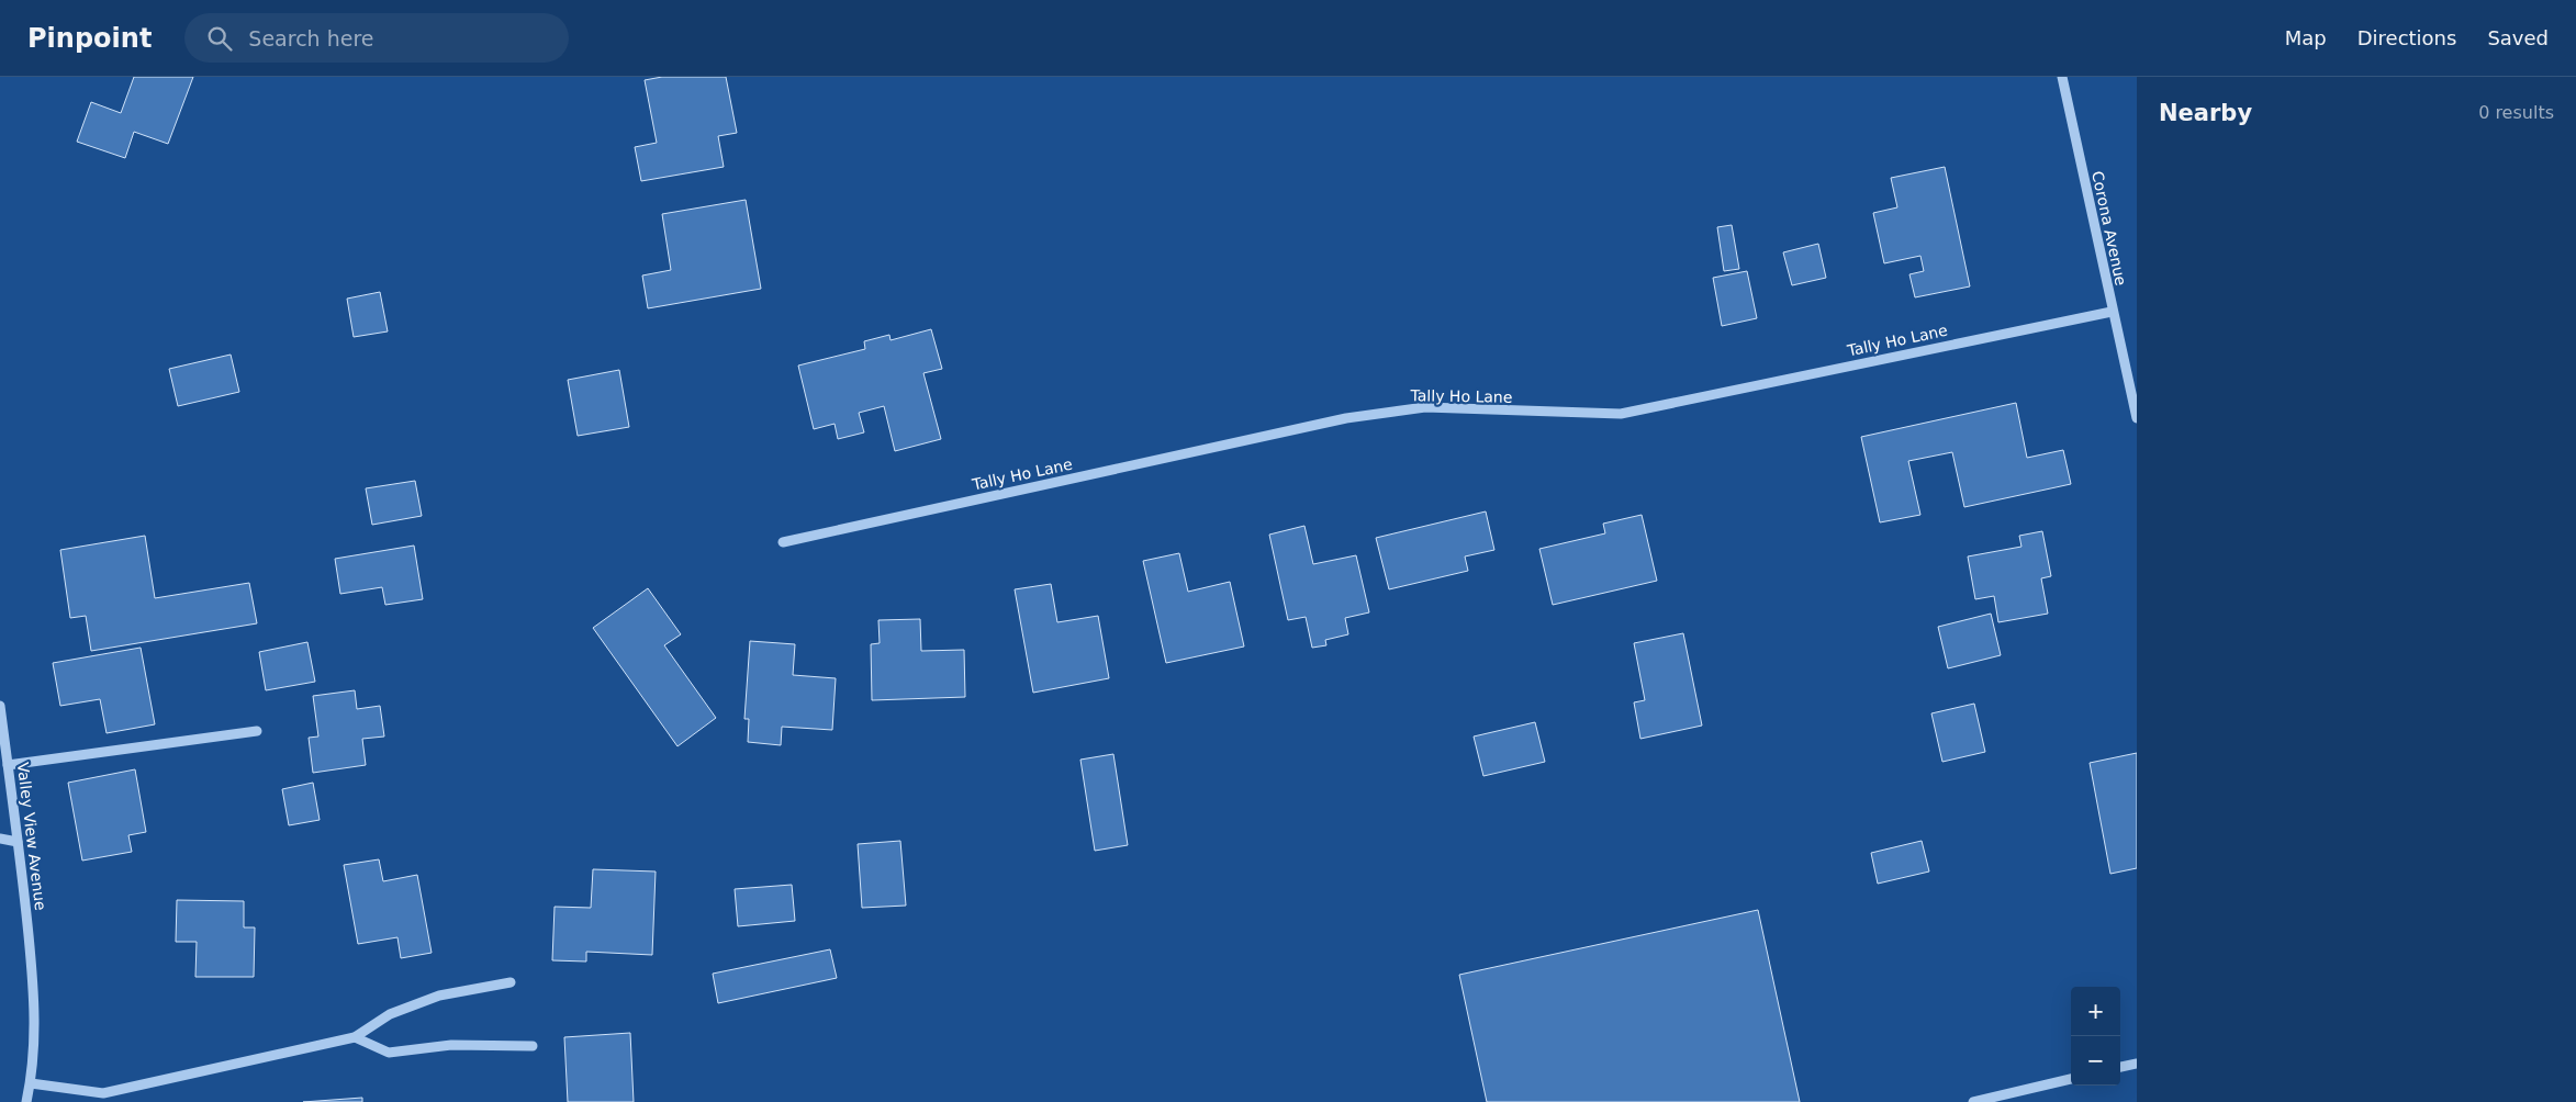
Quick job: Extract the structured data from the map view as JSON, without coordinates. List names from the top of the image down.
{
  "streets": {
    "street": ["Corona Avenue", "Tally Ho Lane", "Valley View Avenue"]
  },
  "crossings": [
    ["Corona Avenue", "Tally Ho Lane"]
  ],
  "page": {
    "header": "Pinpoint",
    "search": "Search here",
    "nav": ["Map", "Directions", "Saved"],
    "heading": ["Nearby", "0 results"],
    "map_buttons": ["+", "−"]
  }
}
